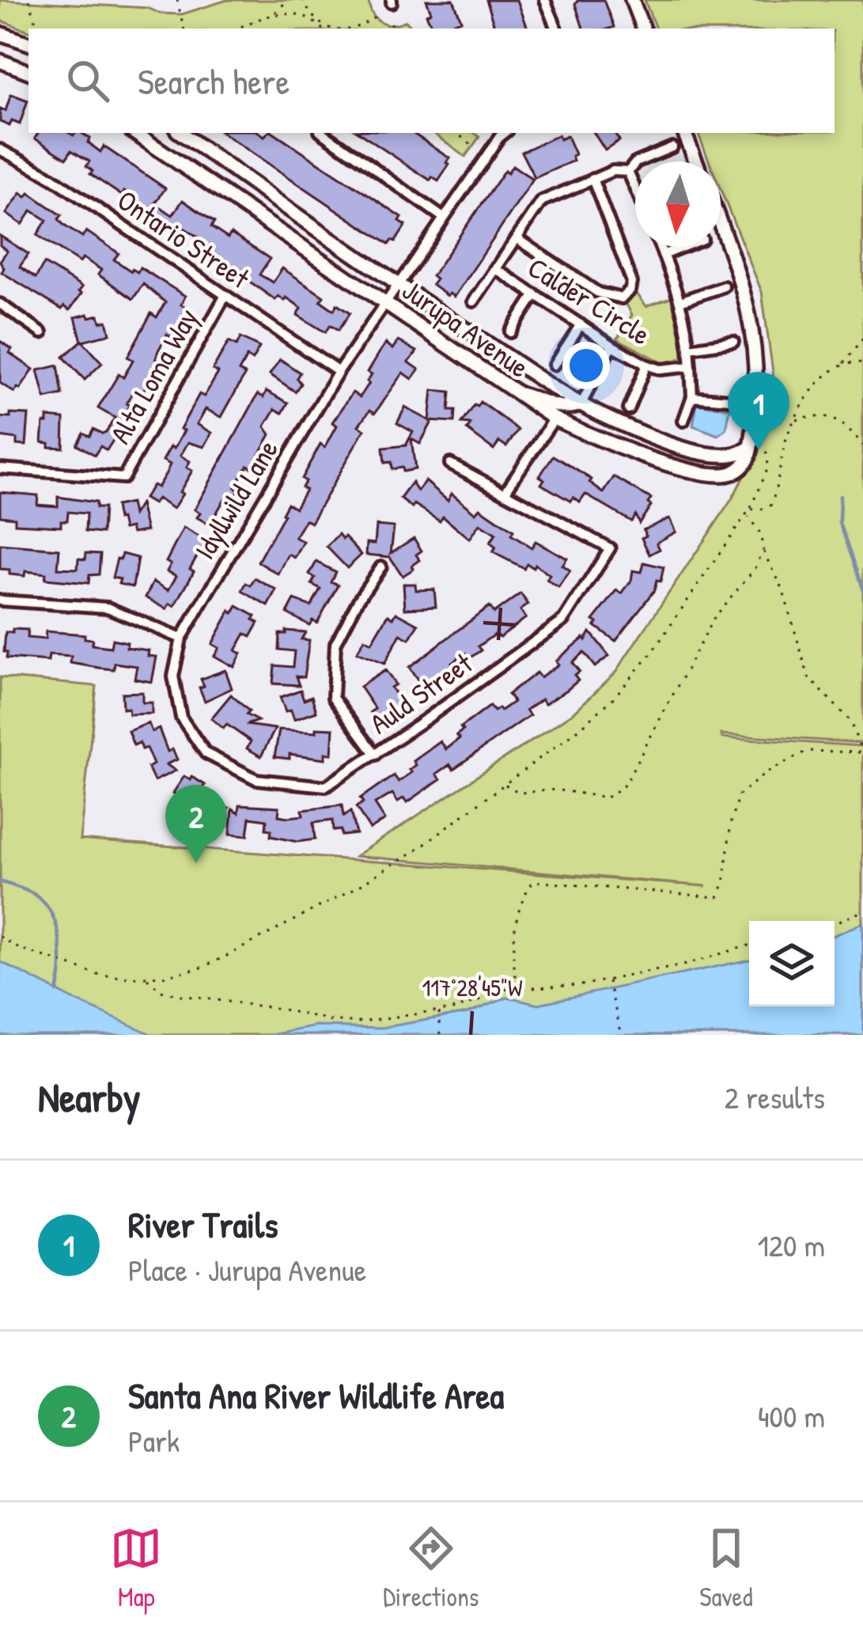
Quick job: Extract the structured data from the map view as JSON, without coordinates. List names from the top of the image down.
{
  "streets": {
    "main road": ["Jurupa Avenue"],
    "street": [
      "Ontario Street",
      "Calder Circle",
      "Alta Loma Way",
      "Idyllwild Lane",
      "Auld Street"
    ]
  },
  "crossings": [
    ["Ontario Street", "Alta Loma Way"],
    ["Ontario Street", "Idyllwild Lane"],
    ["Jurupa Avenue", "Idyllwild Lane"],
    ["Idyllwild Lane", "Auld Street"]
  ],
  "north": "bottom",
  "page": {
    "search": "Search here",
    "pins": ["1", "2"],
    "heading": ["Nearby", "2 results"],
    "list": [
      {
        "mark": "1",
        "name": "River Trails",
        "note": "Place · Jurupa Avenue",
        "value": "120 m"
      },
      {
        "mark": "2",
        "name": "Santa Ana River Wildlife Area",
        "note": "Park",
        "value": "400 m"
      }
    ],
    "nav": ["Map", "Directions", "Saved"]
  },
  "coordinates": ["117°28'45\"W"]
}
